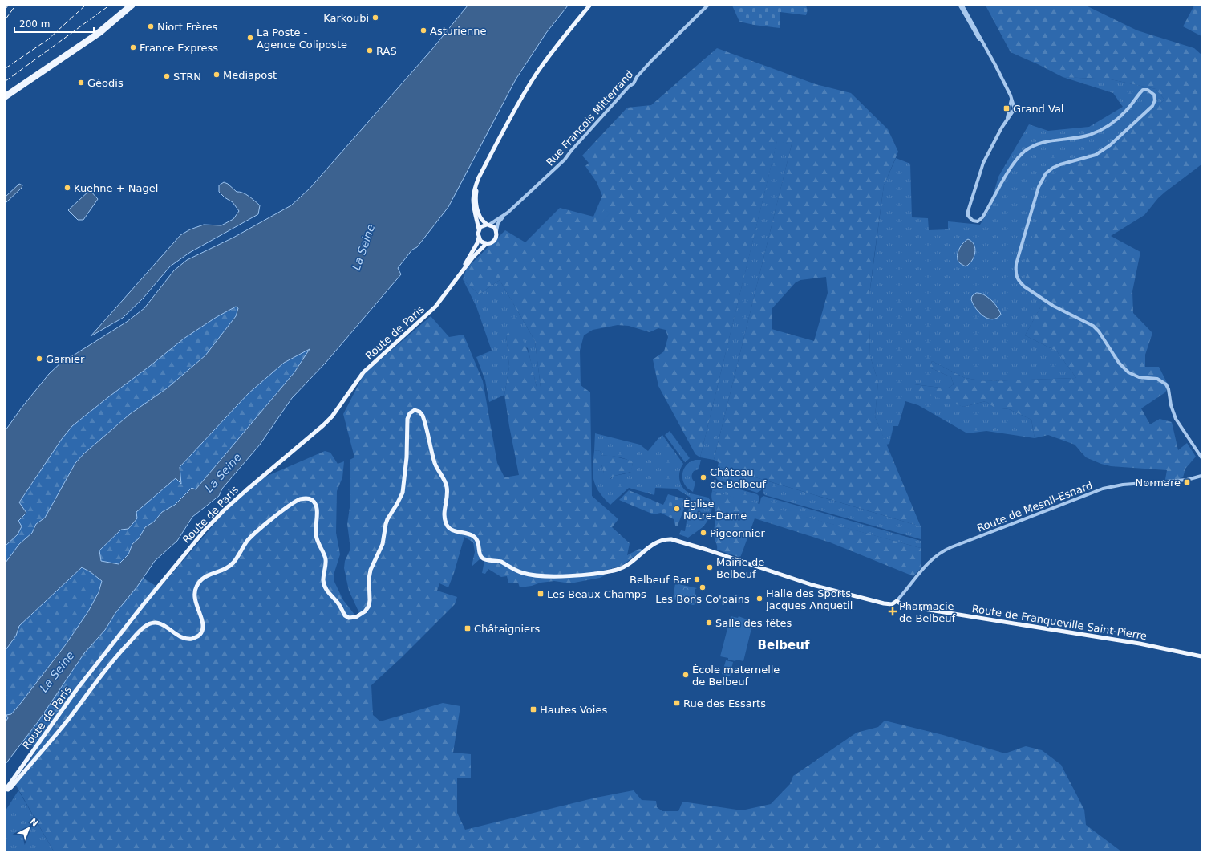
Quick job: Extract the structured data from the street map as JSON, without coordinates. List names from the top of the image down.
{
  "streets": {
    "main road": ["Route de Paris", "Route de Franqueville Saint-Pierre"],
    "street": ["Rue François Mitterrand", "Route de Mesnil-Esnard"]
  },
  "crossings": [
    ["Route de Mesnil-Esnard", "Route de Franqueville Saint-Pierre"]
  ],
  "districts": ["Belbeuf"],
  "water": ["La Seine"],
  "places": {
    "other": [
      "Karkoubi",
      "Niort Frères",
      "Asturienne",
      "La Poste - Agence Coliposte",
      "France Express",
      "RAS",
      "Mediapost",
      "STRN",
      "Géodis",
      "Kuehne + Nagel",
      "Garnier",
      "Château de Belbeuf",
      "Église Notre-Dame",
      "Pigeonnier",
      "Mairie de Belbeuf",
      "Belbeuf Bar",
      "Les Bons Co'pains",
      "Halle des Sports Jacques Anquetil",
      "Salle des fêtes",
      "École maternelle de Belbeuf"
    ],
    "transit": [
      "Grand Val",
      "Normare",
      "Les Beaux Champs",
      "Châtaigniers",
      "Rue des Essarts",
      "Hautes Voies"
    ],
    "health": ["Pharmacie de Belbeuf"]
  },
  "scale_bar": "200 m",
  "north": "top right"
}
